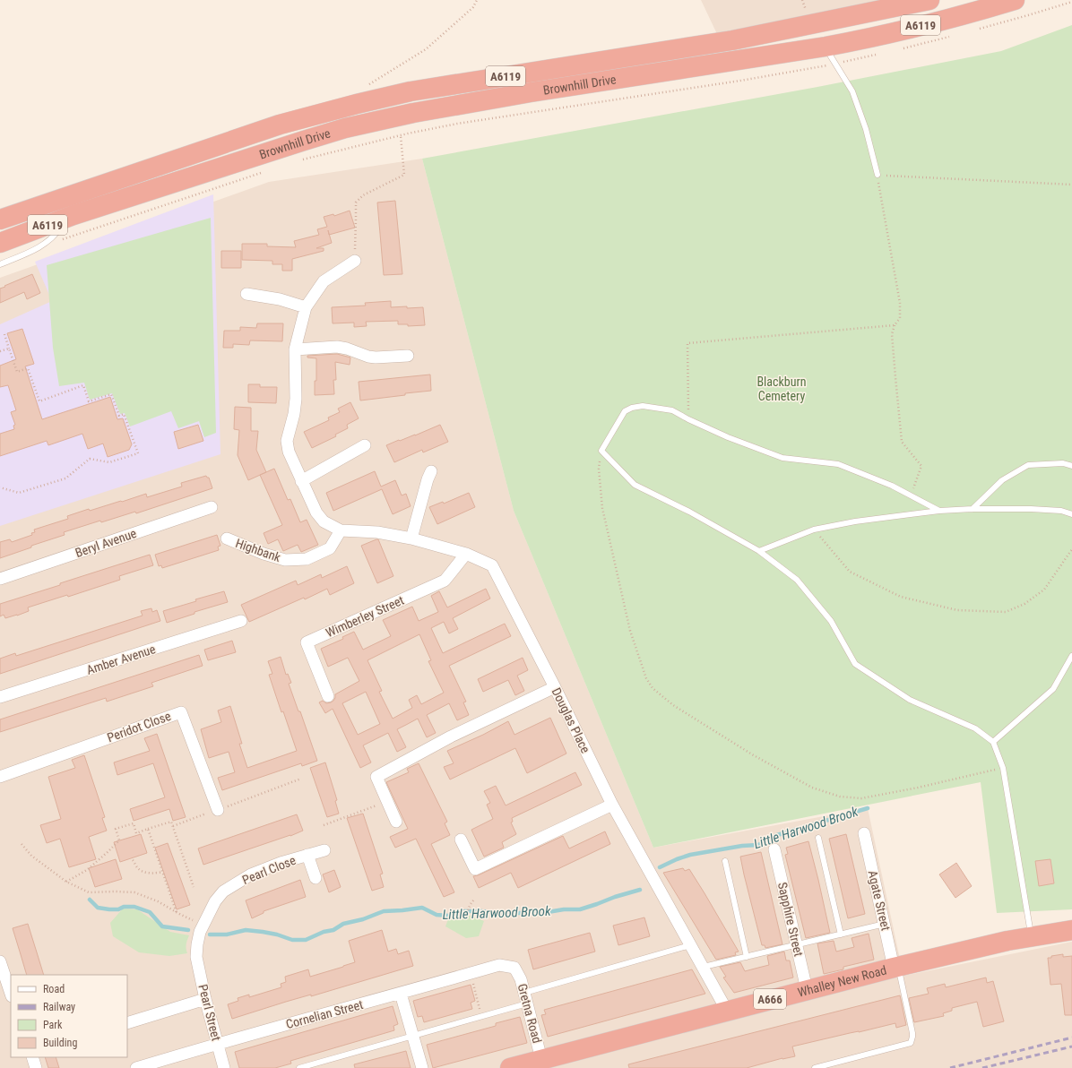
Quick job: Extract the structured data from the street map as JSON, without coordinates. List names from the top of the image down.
{
  "streets": {
    "highway": [
      "A6119",
      "Brownhill Drive",
      "Whalley New Road",
      "A666"
    ],
    "street": [
      "Beryl Avenue",
      "Highbank",
      "Wimberley Street",
      "Amber Avenue",
      "Douglas Place",
      "Peridot Close",
      "Pearl Close",
      "Agate Street",
      "Sapphire Street",
      "Pearl Street",
      "Gretna Road",
      "Cornelian Street"
    ]
  },
  "crossings": [
    ["Highbank", "Douglas Place"],
    ["Wimberley Street", "Douglas Place"],
    ["Douglas Place", "Whalley New Road"],
    ["Pearl Close", "Pearl Street"],
    ["Agate Street", "Whalley New Road"],
    ["Sapphire Street", "Whalley New Road"],
    ["Whalley New Road", "Gretna Road"],
    ["Pearl Street", "Cornelian Street"],
    ["Gretna Road", "Cornelian Street"]
  ],
  "water": ["Little Harwood Brook"],
  "parks": ["Blackburn Cemetery"],
  "legend": [
    "Road",
    "Railway",
    "Park",
    "Building"
  ]
}
